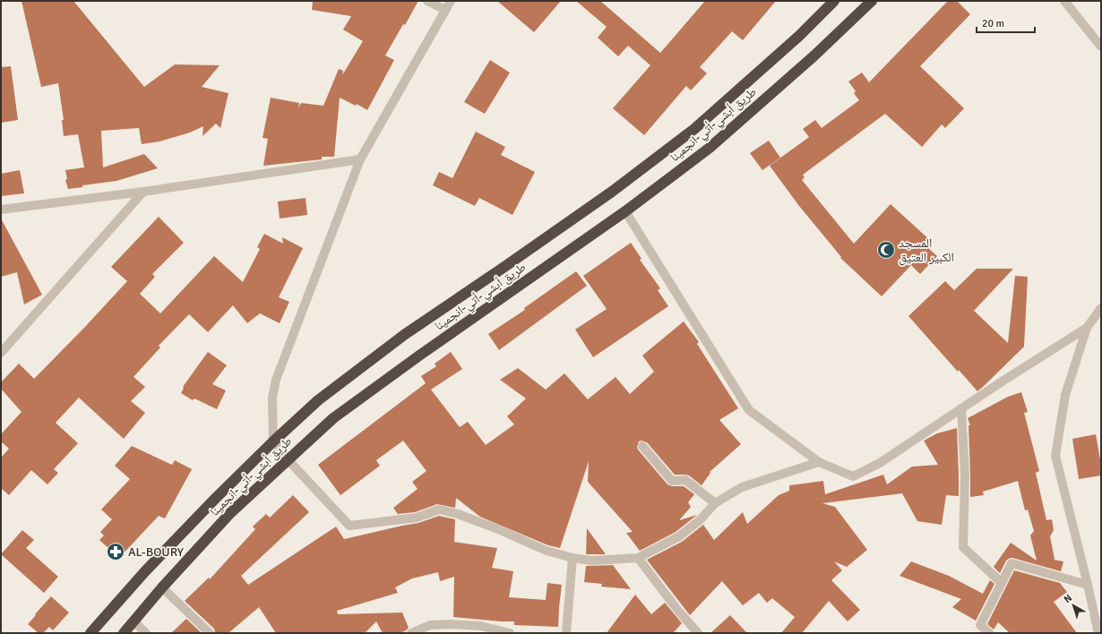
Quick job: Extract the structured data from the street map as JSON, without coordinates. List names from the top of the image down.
{
  "streets": {
    "highway": ["طريق أبشي-أتي-انجمينا"]
  },
  "places": {
    "mosque": ["المسجد الكبير العتيق"],
    "pharmacy": ["AL-BOURY"]
  },
  "scale_bar": "20 m",
  "north": "top left"
}
